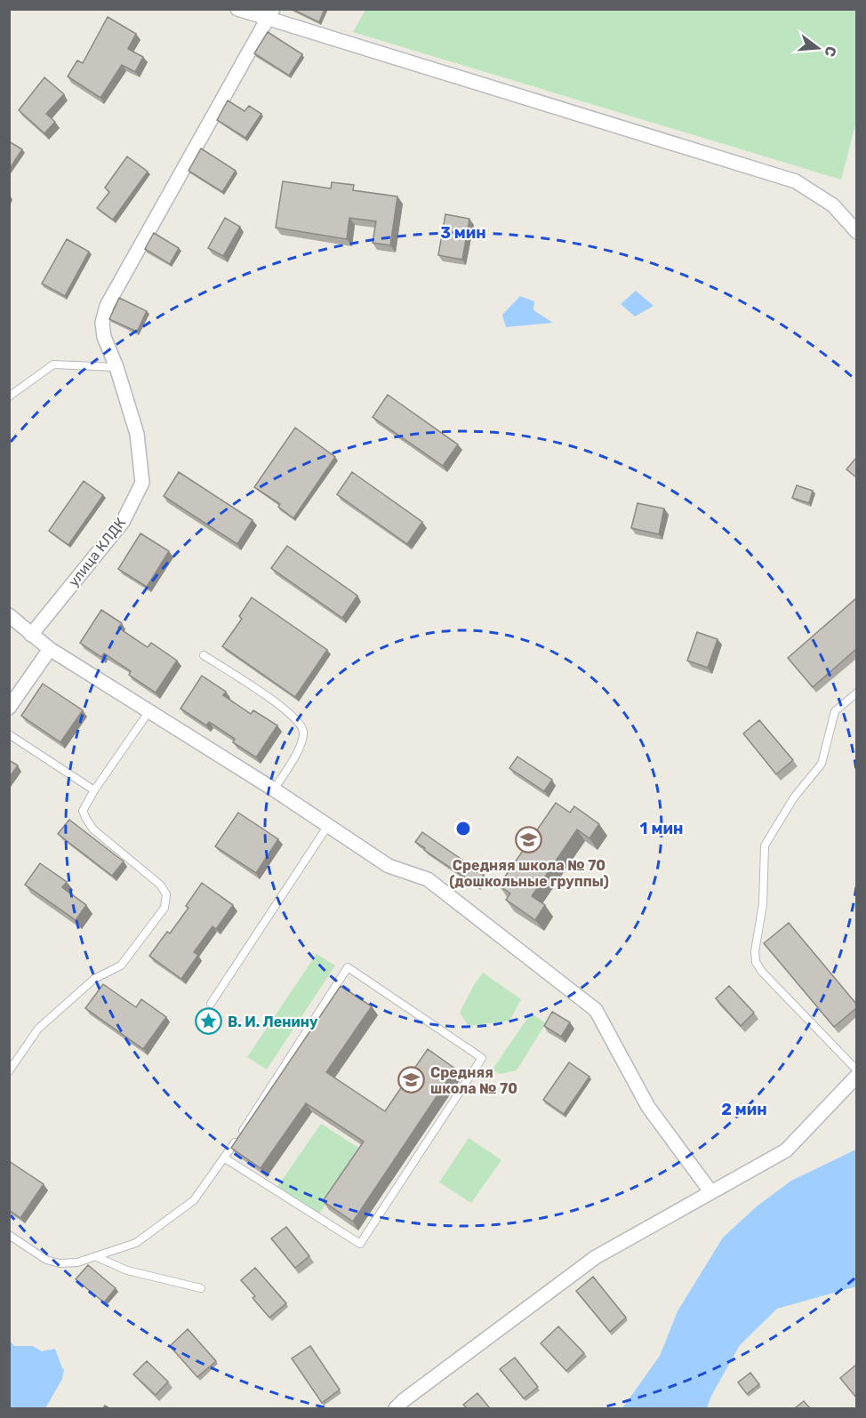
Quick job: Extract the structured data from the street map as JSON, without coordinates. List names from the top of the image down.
{
  "streets": {
    "street": ["улица КЛДК"]
  },
  "places": {
    "school or university": ["Средняя школа № 70 (дошкольные группы)", "Средняя школа № 70"],
    "place": ["В. И. Ленину"]
  },
  "north": "right",
  "rings": ["3 мин", "1 мин", "2 мин"]
}
